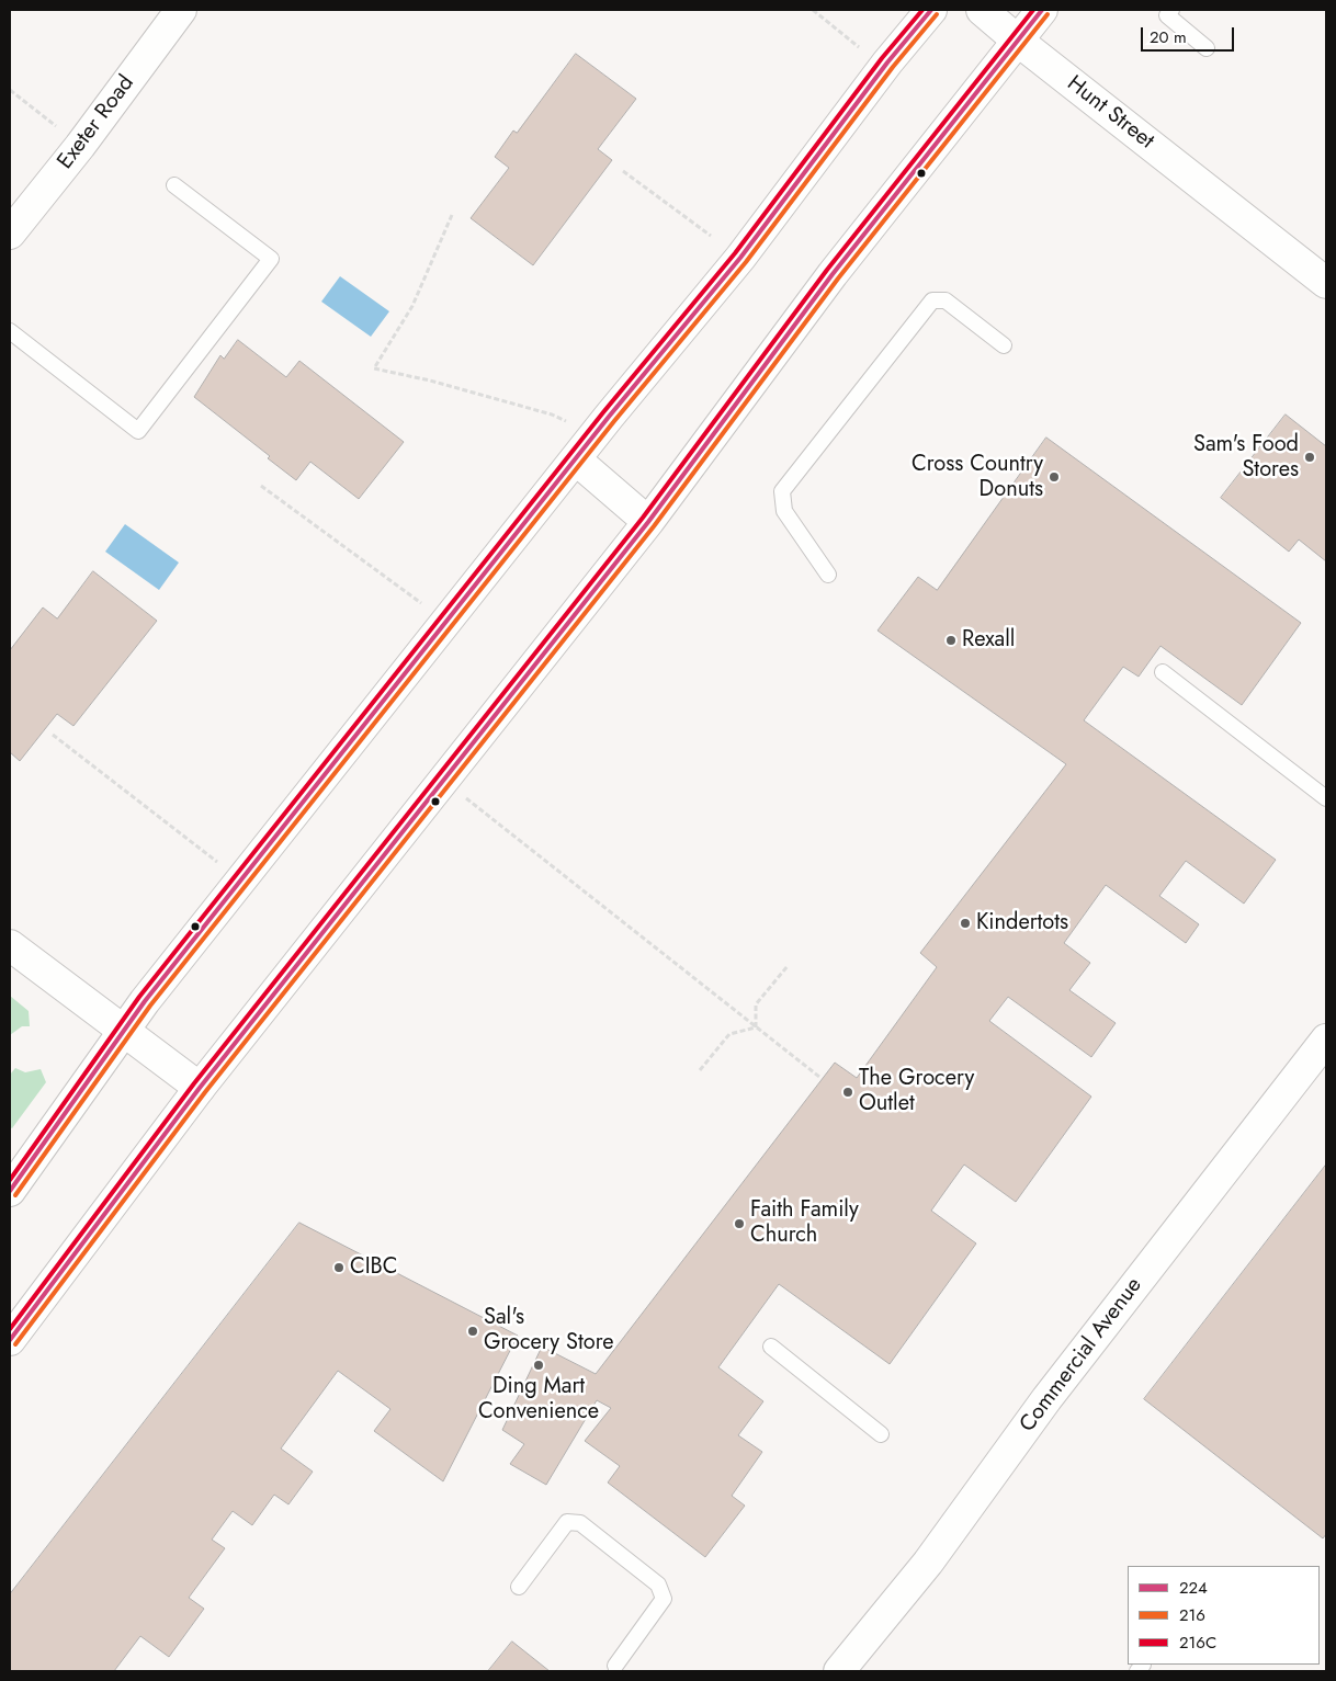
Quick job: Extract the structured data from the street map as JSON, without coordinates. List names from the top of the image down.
{
  "streets": {
    "main road": ["Hunt Street", "Exeter Road", "Commercial Avenue"]
  },
  "places": [
    "Sam's Food Stores",
    "Cross Country Donuts",
    "Rexall",
    "Kindertots",
    "The Grocery Outlet",
    "Faith Family Church",
    "CIBC",
    "Sal's Grocery Store",
    "Ding Mart Convenience"
  ],
  "lines": ["transit line 224", "transit line 216C", "transit line 216"],
  "legend": ["224", "216", "216C"],
  "scale_bar": "20 m"
}
